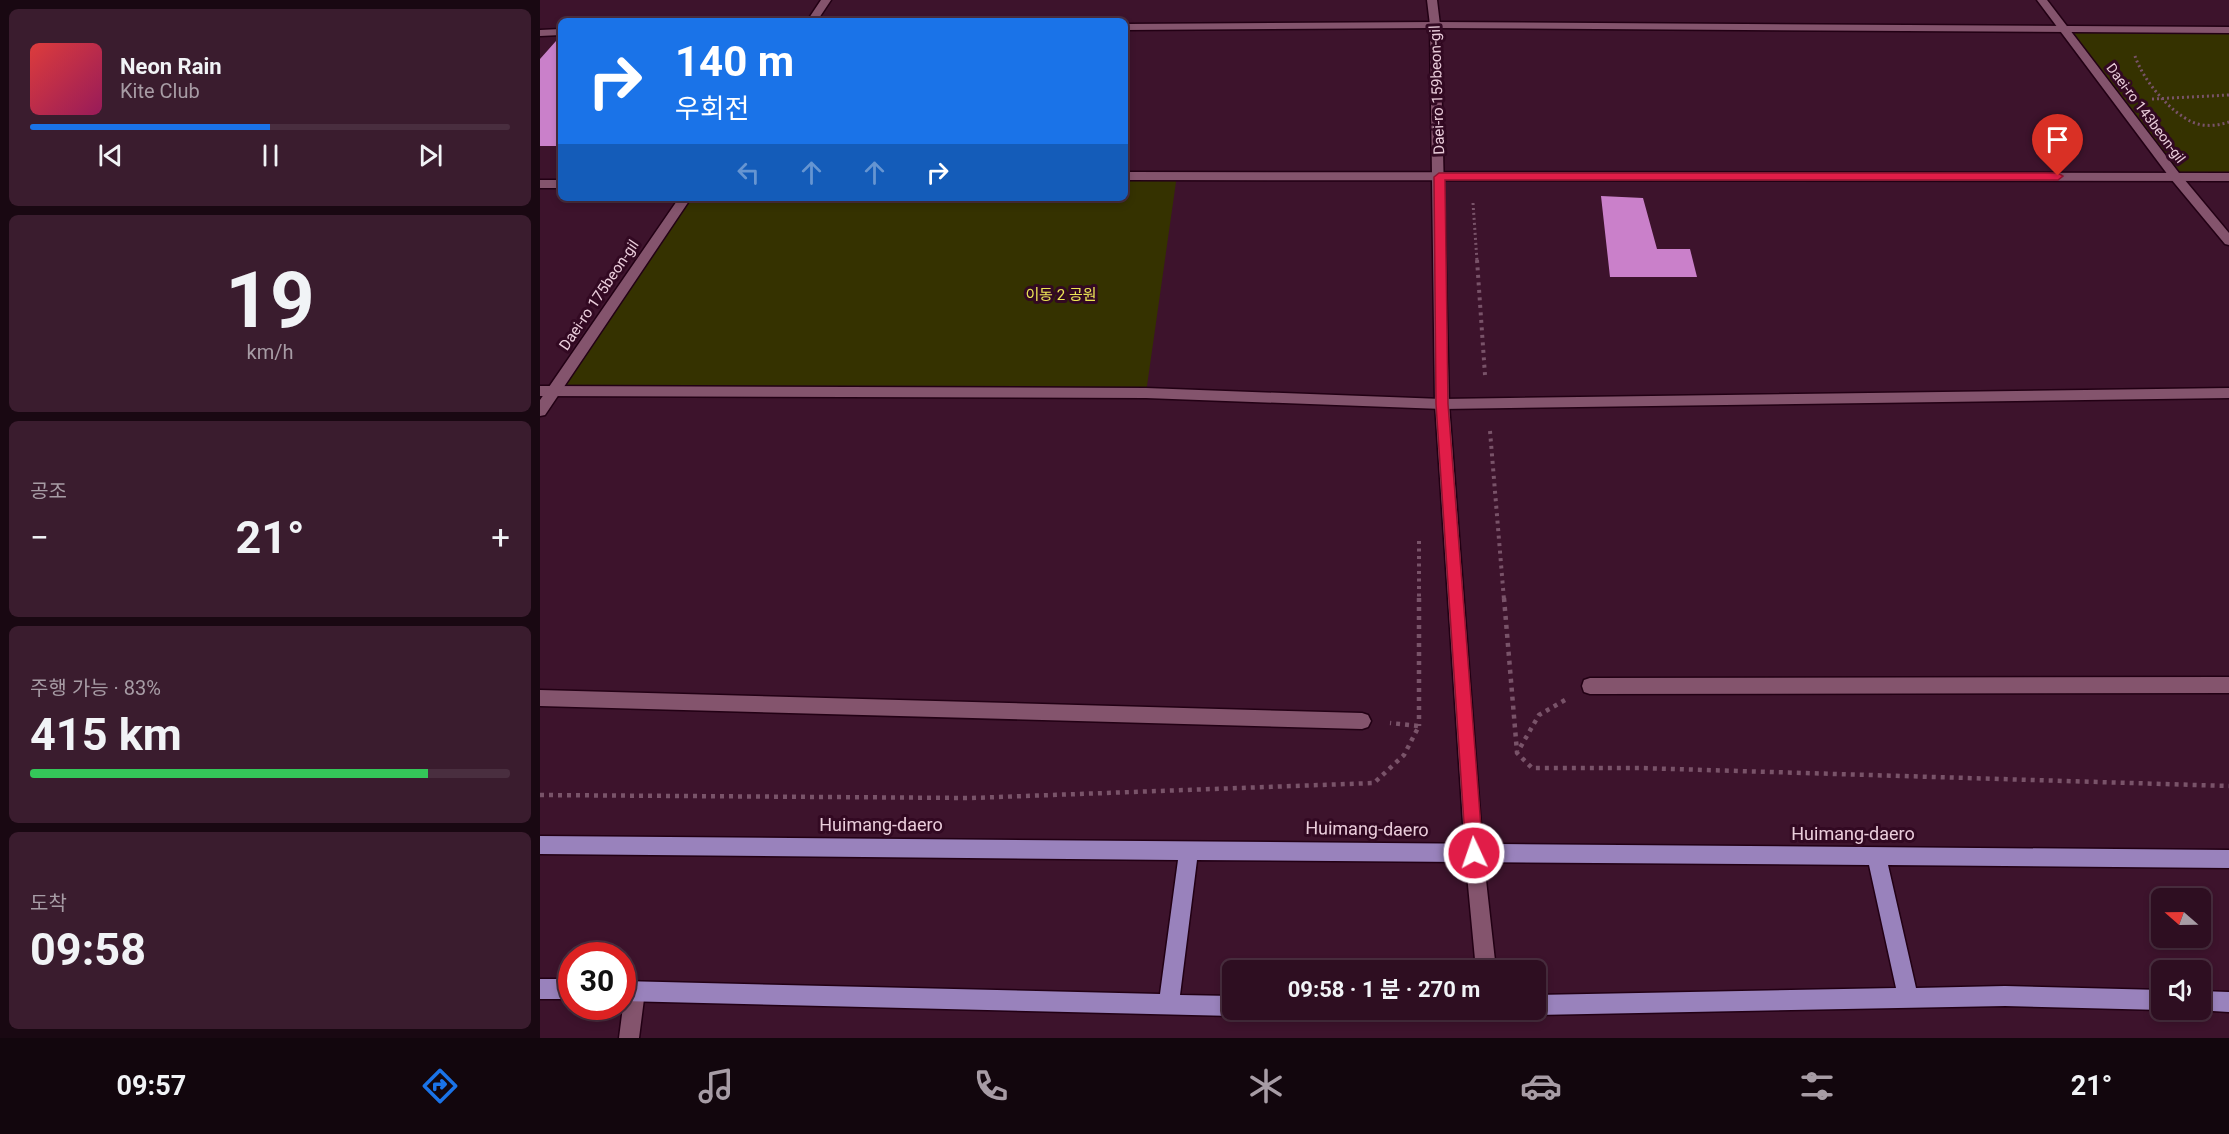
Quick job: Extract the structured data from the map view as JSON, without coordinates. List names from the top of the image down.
{
  "streets": {
    "main road": ["Huimang-daero"],
    "street": ["Daei-ro 159beon-gil", "Daei-ro 143beon-gil", "Daei-ro 175beon-gil"]
  },
  "crossings": [
    ["Daei-ro 159beon-gil", "Huimang-daero"]
  ],
  "parks": ["이동 2 공원"],
  "north": "left",
  "page": {
    "turn": ["140 m", "우회전"],
    "song": ["Neon Rain", "Kite Club"],
    "tile": [
      ["19", "km/h"],
      "공조",
      ["주행 가능 · 83%", "415 km"],
      ["도착", "09:58"]
    ],
    "heat": ["−", "21°", "+"],
    "limit": "30",
    "trip": "09:58 · 1 분 · 270 m",
    "tabs": ["09:57", "21°"]
  }
}
